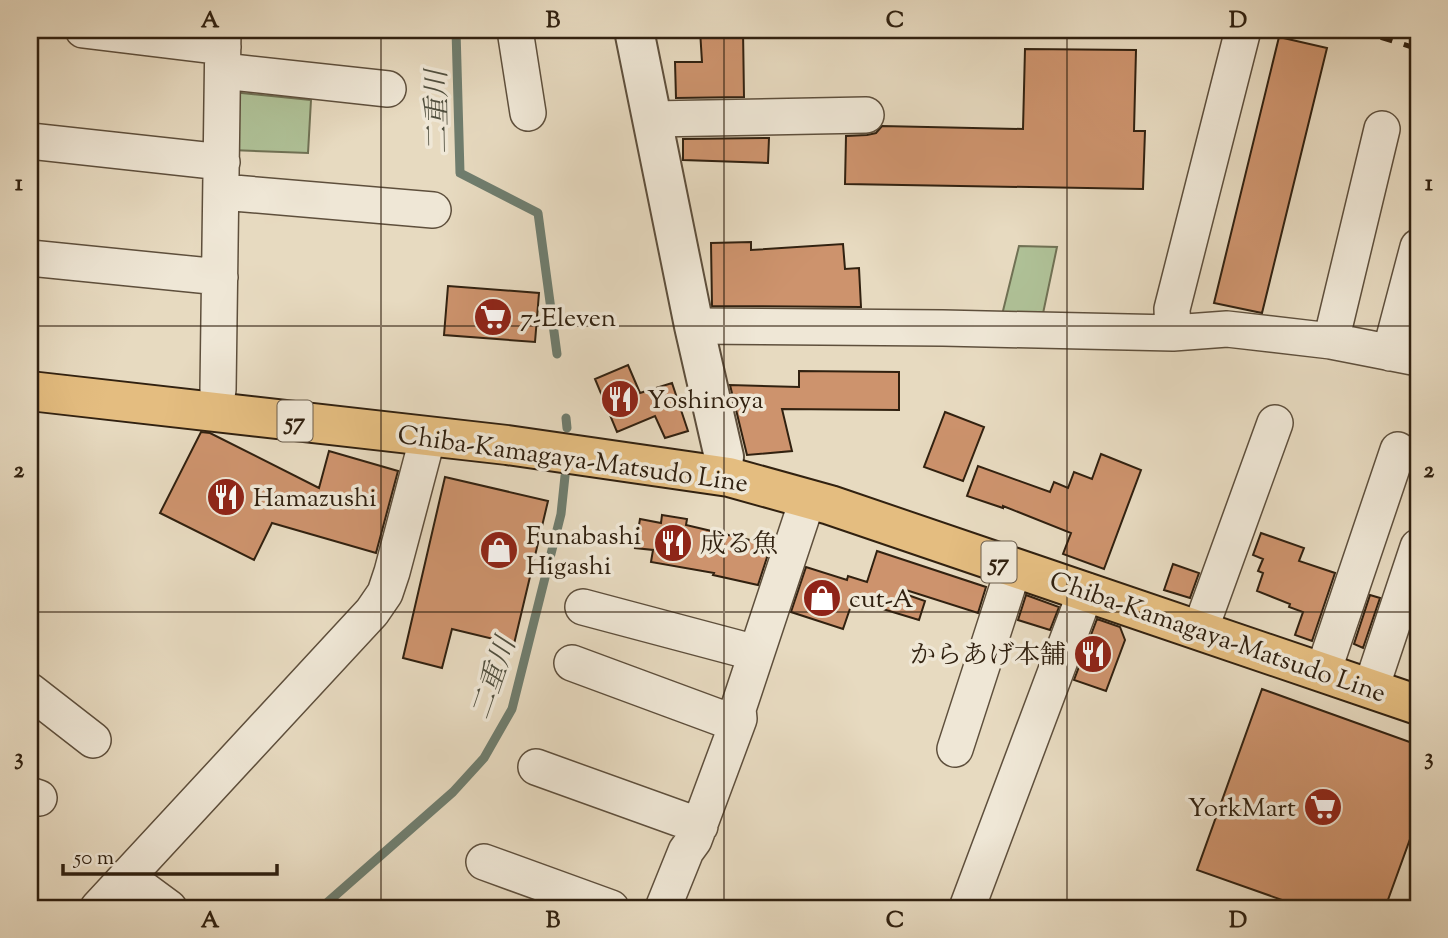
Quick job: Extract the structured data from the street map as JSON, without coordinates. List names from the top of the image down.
{
  "streets": {
    "main road": ["57", "Chiba-Kamagaya-Matsudo Line"]
  },
  "water": ["二重川"],
  "places": {
    "supermarket": ["7-Eleven", "YorkMart"],
    "restaurant": [
      "Yoshinoya",
      "Hamazushi",
      "成る魚",
      "からあげ本舗"
    ],
    "shop": ["Funabashi Higashi", "cut-A"]
  },
  "scale_bar": "50 m",
  "grid": {
    "columns": [
      "A",
      "B",
      "C",
      "D"
    ],
    "rows": ["1", "2", "3"]
  }
}
